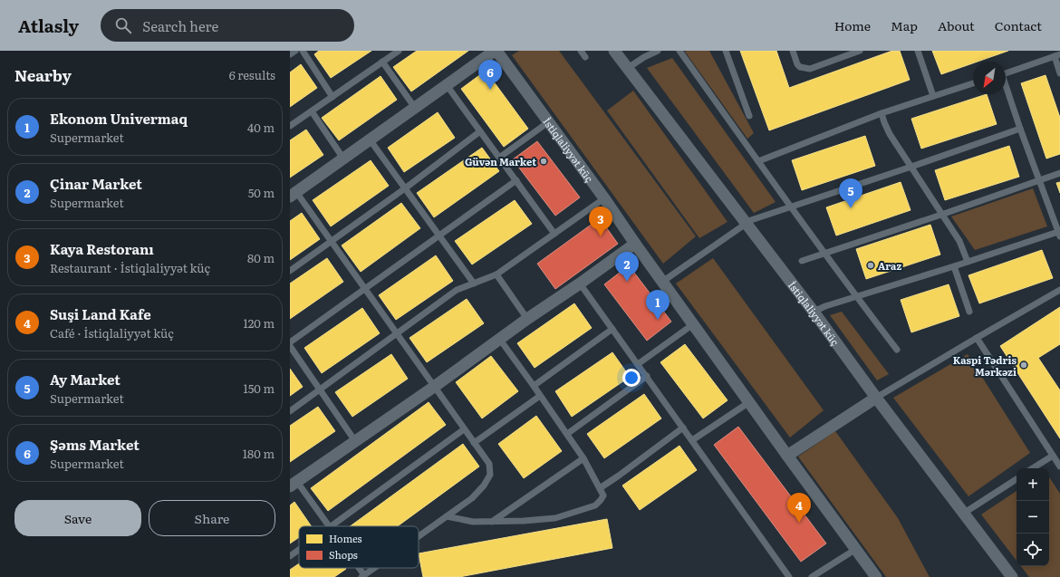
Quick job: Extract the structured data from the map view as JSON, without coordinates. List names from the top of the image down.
{
  "streets": {
    "street": ["İstiqlaliyyət küç"]
  },
  "places": ["Güvən Market", "Araz", "Kaspi Tədris Mərkəzi"],
  "legend": ["Homes", "Shops"],
  "north": "bottom left",
  "page": {
    "header": "Atlasly",
    "search": "Search here",
    "nav": [
      "Home",
      "Map",
      "About",
      "Contact"
    ],
    "heading": ["Nearby", "6 results"],
    "pins": [
      "6",
      "5",
      "3",
      "2",
      "1",
      "4"
    ],
    "list": [
      {
        "mark": "1",
        "name": "Ekonom Univermaq",
        "note": "Supermarket",
        "value": "40 m"
      },
      {
        "mark": "2",
        "name": "Çinar Market",
        "note": "Supermarket",
        "value": "50 m"
      },
      {
        "mark": "3",
        "name": "Kaya Restoranı",
        "note": "Restaurant · İstiqlaliyyət küç",
        "value": "80 m"
      },
      {
        "mark": "4",
        "name": "Suşi Land Kafe",
        "note": "Café · İstiqlaliyyət küç",
        "value": "120 m"
      },
      {
        "mark": "5",
        "name": "Ay Market",
        "note": "Supermarket",
        "value": "150 m"
      },
      {
        "mark": "6",
        "name": "Şəms Market",
        "note": "Supermarket",
        "value": "180 m"
      }
    ],
    "map_buttons": ["+", "−"],
    "buttons": ["Save", "Share"]
  }
}
